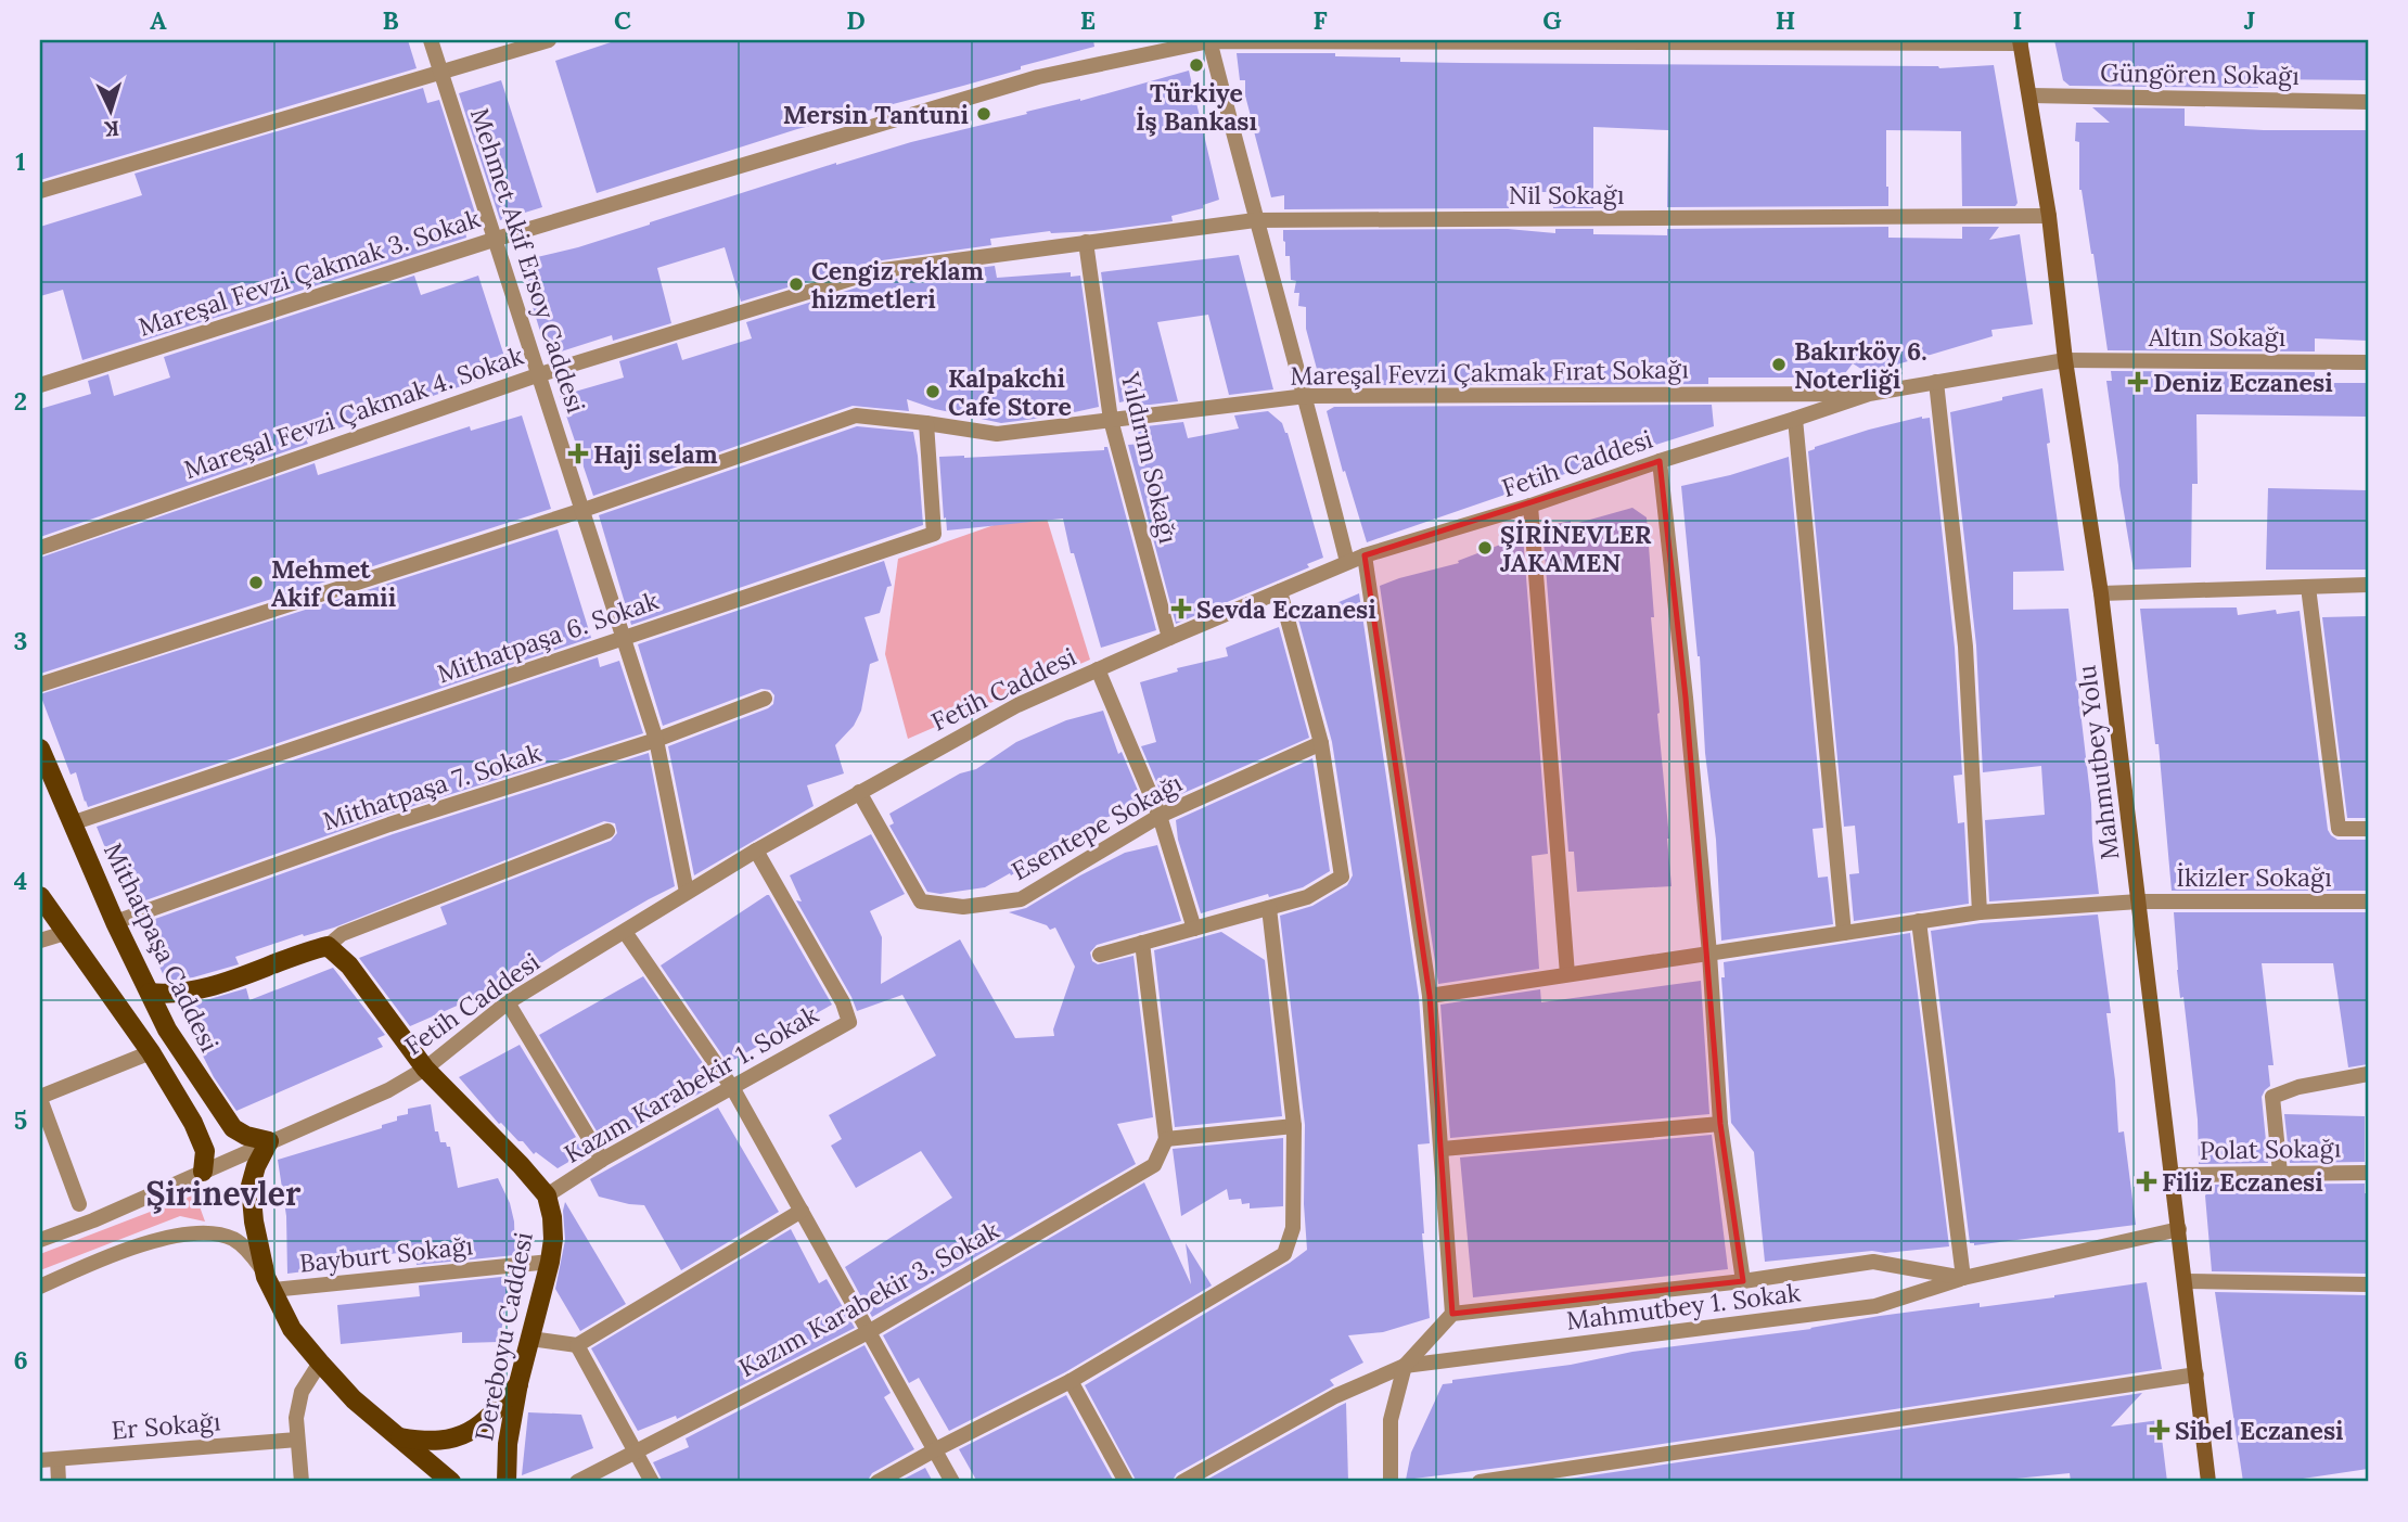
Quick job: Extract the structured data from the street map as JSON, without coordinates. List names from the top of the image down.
{
  "streets": {
    "main road": ["Mahmutbey Yolu", "Mithatpaşa Caddesi", "Dereboyu Caddesi"],
    "street": [
      "Güngören Sokağı",
      "Nil Sokağı",
      "Mehmet Akif Ersoy Caddesi",
      "Mareşal Fevzi Çakmak 3. Sokak",
      "Altın Sokağı",
      "Mareşal Fevzi Çakmak Fırat Sokağı",
      "Mareşal Fevzi Çakmak 4. Sokak",
      "Yıldırım Sokağı",
      "Fetih Caddesi",
      "Mithatpaşa 6. Sokak",
      "Mithatpaşa 7. Sokak",
      "Esentepe Sokağı",
      "İkizler Sokağı",
      "Kazım Karabekir 1. Sokak",
      "Polat Sokağı",
      "Bayburt Sokağı",
      "Kazım Karabekir 3. Sokak",
      "Mahmutbey 1. Sokak",
      "Er Sokağı"
    ]
  },
  "crossings": [
    ["Güngören Sokağı", "Mahmutbey Yolu"],
    ["Nil Sokağı", "Mareşal Fevzi Çakmak 4. Sokak"],
    ["Nil Sokağı", "Yıldırım Sokağı"],
    ["Nil Sokağı", "Mahmutbey Yolu"],
    ["Mehmet Akif Ersoy Caddesi", "Mareşal Fevzi Çakmak 3. Sokak"],
    ["Mehmet Akif Ersoy Caddesi", "Mareşal Fevzi Çakmak Fırat Sokağı"],
    ["Mehmet Akif Ersoy Caddesi", "Mareşal Fevzi Çakmak 4. Sokak"],
    ["Mehmet Akif Ersoy Caddesi", "Fetih Caddesi"],
    ["Mehmet Akif Ersoy Caddesi", "Mithatpaşa 6. Sokak"],
    ["Mehmet Akif Ersoy Caddesi", "Mithatpaşa 7. Sokak"],
    ["Mareşal Fevzi Çakmak 3. Sokak", "Mahmutbey Yolu"],
    ["Altın Sokağı", "Fetih Caddesi"],
    ["Altın Sokağı", "Mahmutbey Yolu"],
    ["Mareşal Fevzi Çakmak Fırat Sokağı", "Yıldırım Sokağı"],
    ["Mareşal Fevzi Çakmak Fırat Sokağı", "Fetih Caddesi"],
    ["Mareşal Fevzi Çakmak Fırat Sokağı", "Mithatpaşa 6. Sokak"],
    ["Mareşal Fevzi Çakmak 4. Sokak", "Yıldırım Sokağı"],
    ["Yıldırım Sokağı", "Fetih Caddesi"],
    ["Fetih Caddesi", "Mahmutbey Yolu"],
    ["Fetih Caddesi", "Esentepe Sokağı"],
    ["Fetih Caddesi", "Mithatpaşa Caddesi"],
    ["Fetih Caddesi", "Kazım Karabekir 1. Sokak"],
    ["Mithatpaşa 6. Sokak", "Mithatpaşa Caddesi"],
    ["Mahmutbey Yolu", "İkizler Sokağı"],
    ["Mahmutbey Yolu", "Polat Sokağı"],
    ["Mahmutbey Yolu", "Mahmutbey 1. Sokak"],
    ["Mithatpaşa 7. Sokak", "Mithatpaşa Caddesi"],
    ["Kazım Karabekir 1. Sokak", "Dereboyu Caddesi"],
    ["Bayburt Sokağı", "Dereboyu Caddesi"]
  ],
  "districts": ["Şirinevler"],
  "places": {
    "other": [
      "Türkiye İş Bankası",
      "Mersin Tantuni",
      "Cengiz reklam hizmetleri",
      "Bakırköy 6. Noterliği",
      "Kalpakchi Cafe Store",
      "ŞİRİNEVLER JAKAMEN",
      "Mehmet Akif Camii"
    ],
    "health": [
      "Deniz Eczanesi",
      "Haji selam",
      "Sevda Eczanesi",
      "Filiz Eczanesi",
      "Sibel Eczanesi"
    ]
  },
  "north": "bottom",
  "grid": {
    "columns": [
      "A",
      "B",
      "C",
      "D",
      "E",
      "F",
      "G",
      "H",
      "I",
      "J"
    ],
    "rows": [
      "1",
      "2",
      "3",
      "4",
      "5",
      "6"
    ]
  }
}
